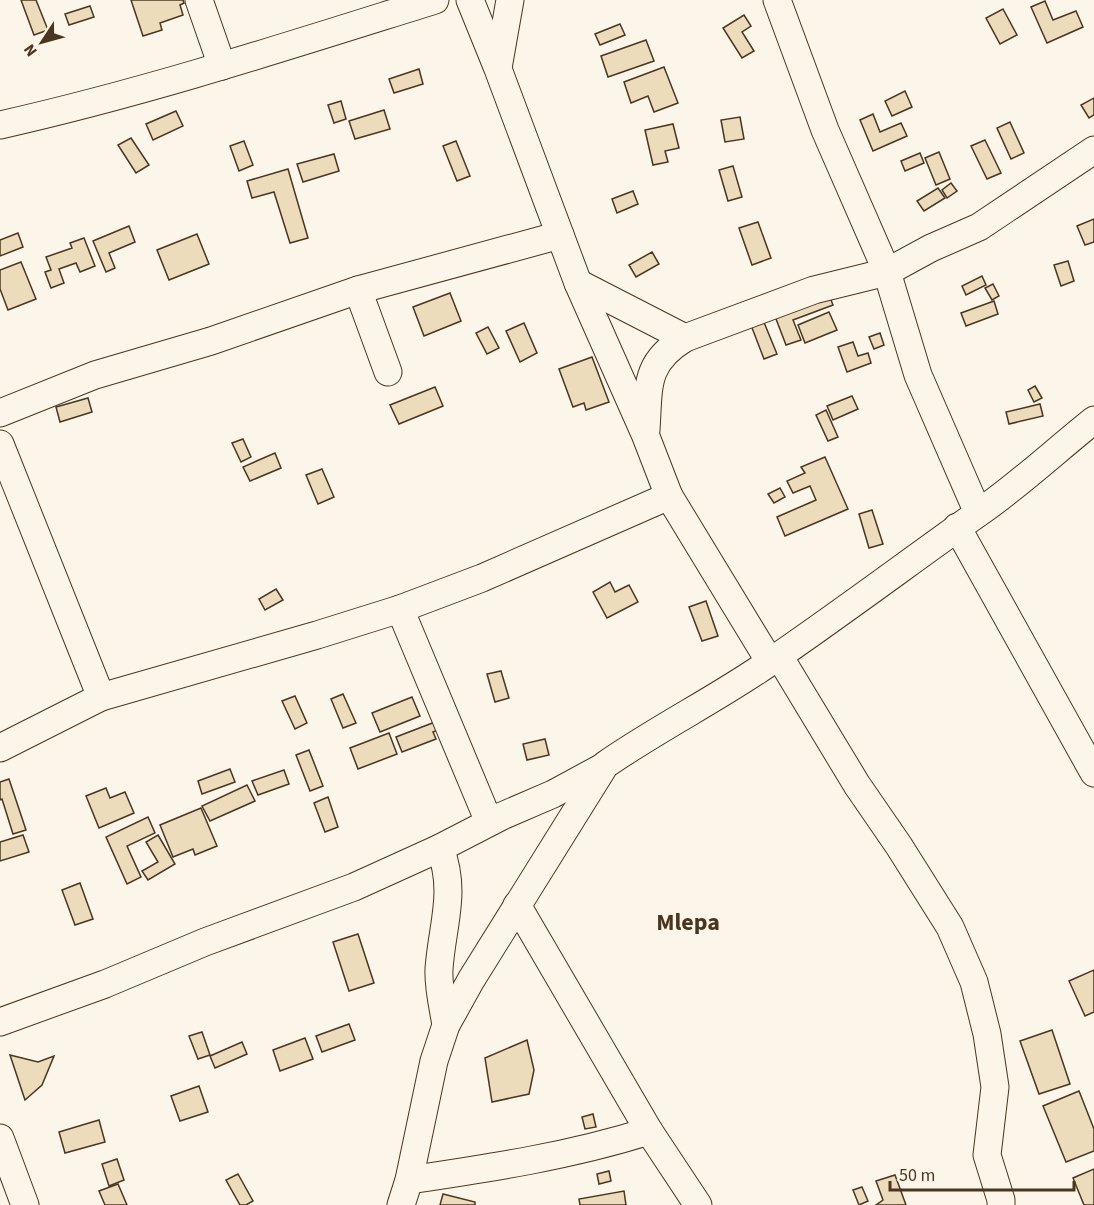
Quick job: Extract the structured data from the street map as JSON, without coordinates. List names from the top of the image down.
{
  "districts": ["Mlepa"],
  "scale_bar": "50 m",
  "north": "bottom left"
}
